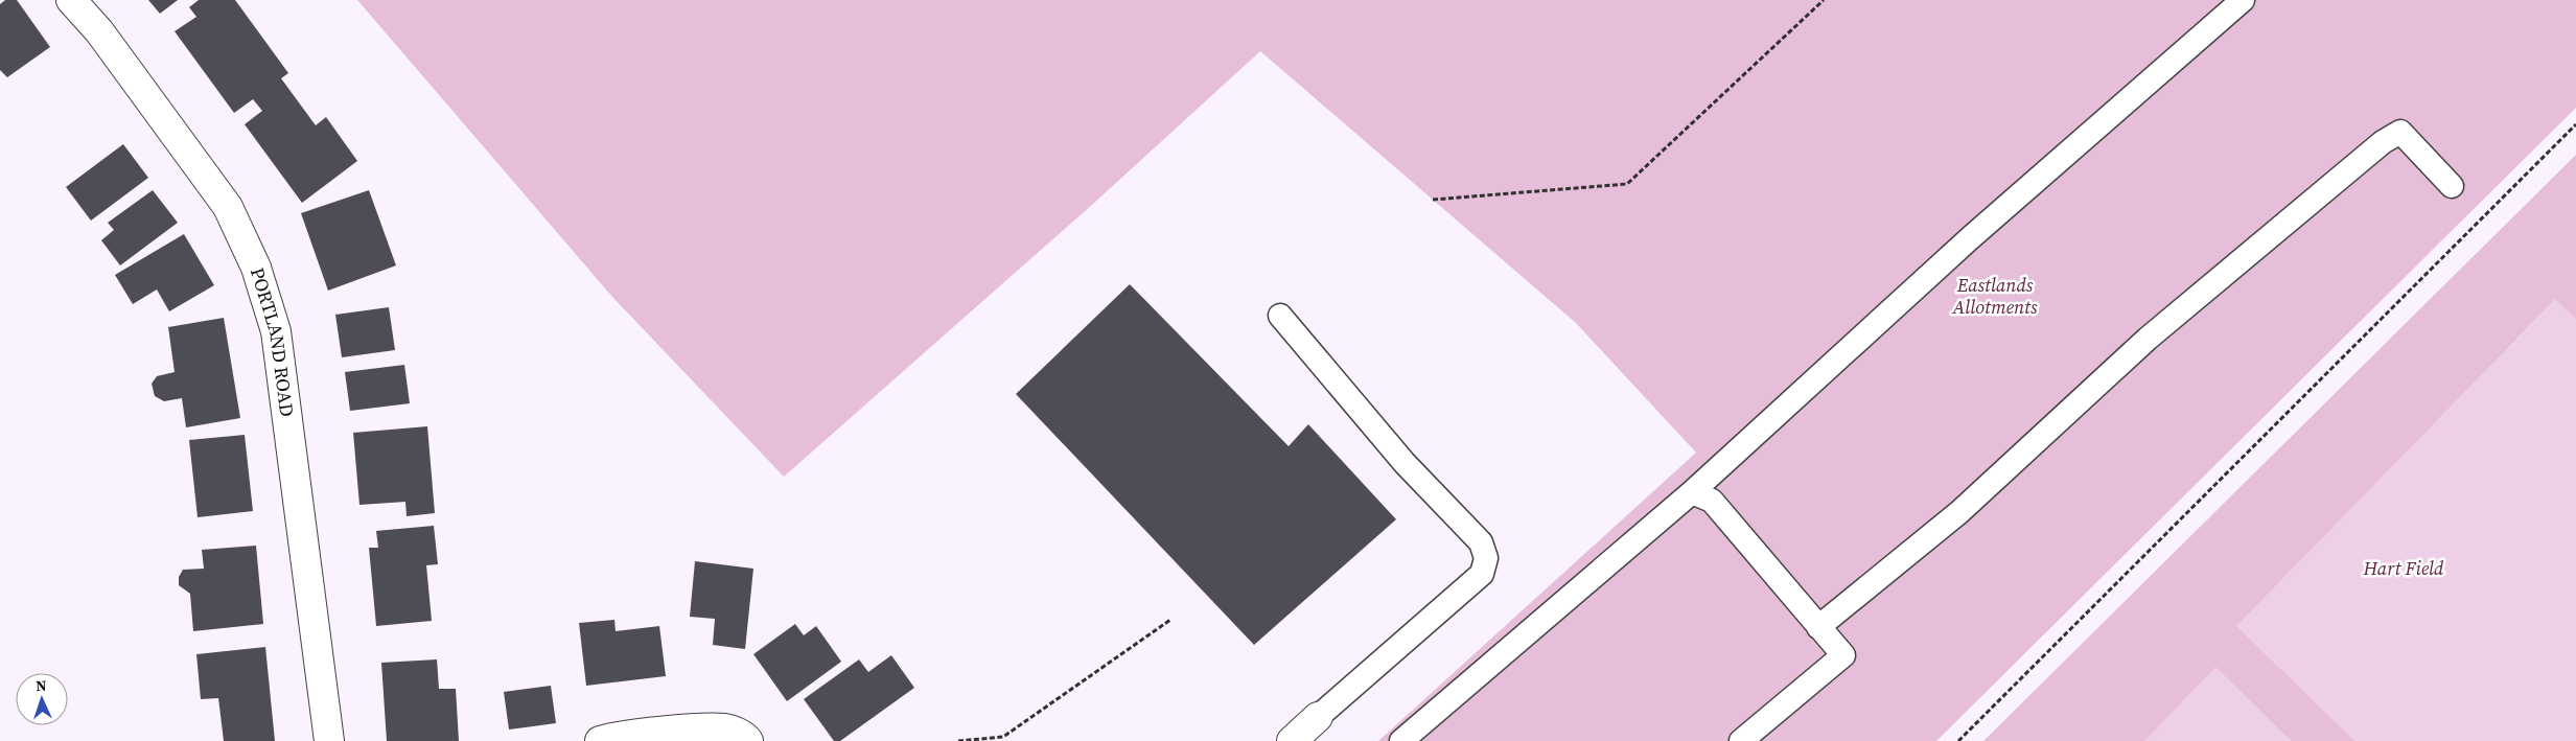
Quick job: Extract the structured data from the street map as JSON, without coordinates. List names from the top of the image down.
{
  "streets": {
    "street": ["PORTLAND ROAD"]
  },
  "parks": ["Eastlands Allotments", "Hart Field"],
  "north": "top"
}
